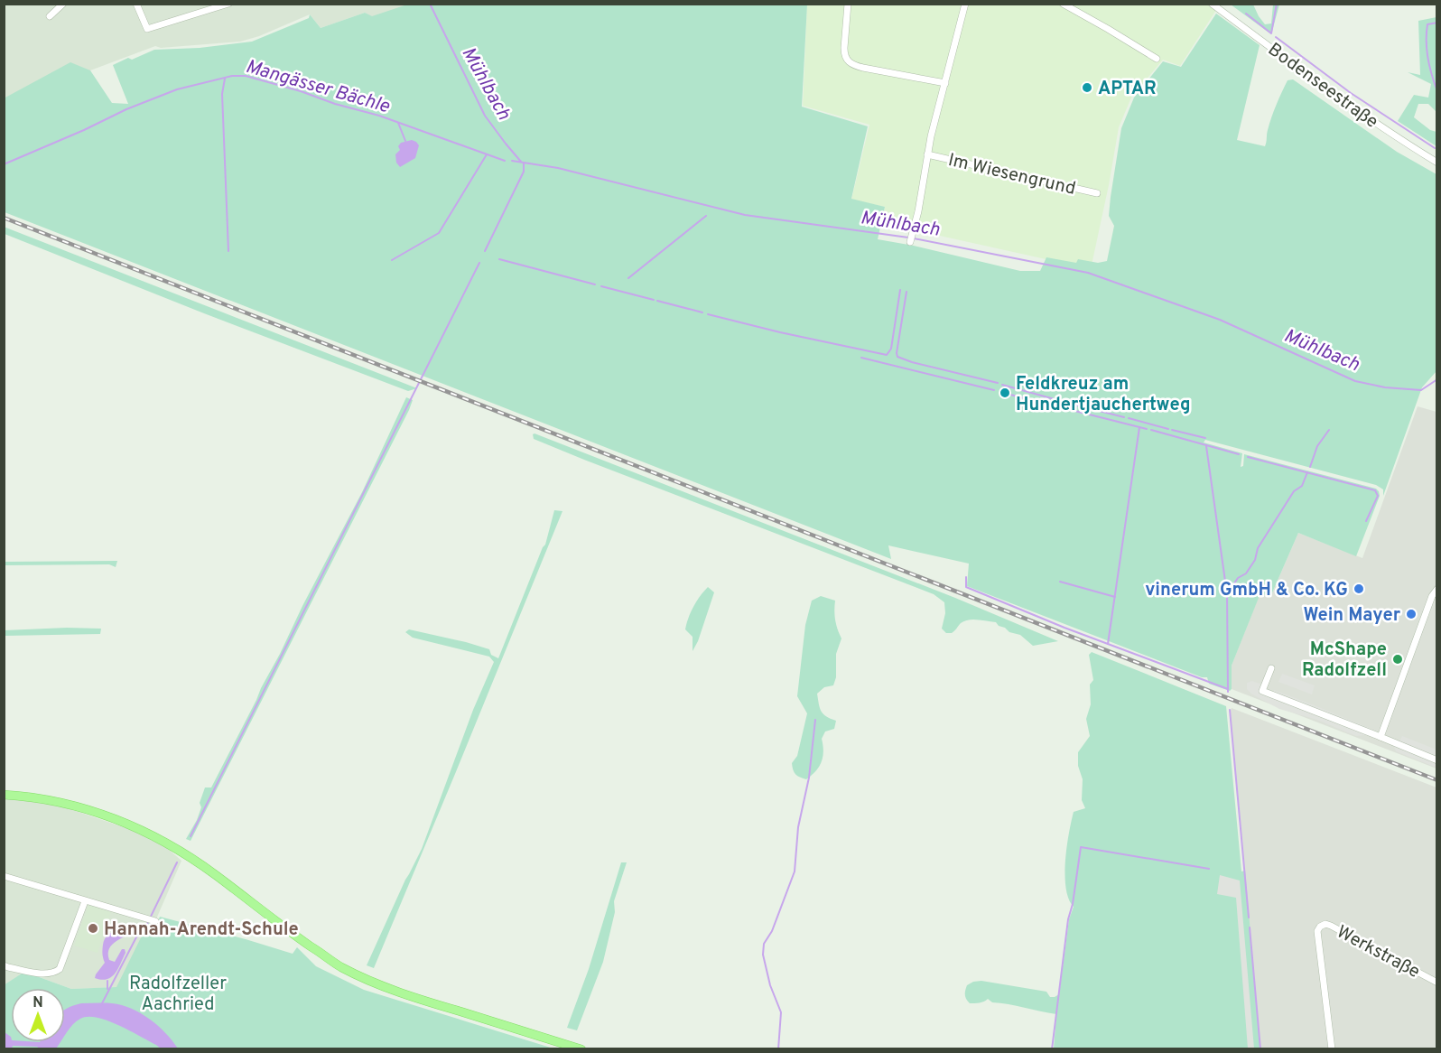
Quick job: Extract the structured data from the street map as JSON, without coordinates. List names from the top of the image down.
{
  "streets": {
    "street": ["Bodenseestraße", "Im Wiesengrund", "Werkstraße"]
  },
  "water": ["Mühlbach", "Mangässer Bächle"],
  "parks": ["Radolfzeller Aachried"],
  "places": [
    "APTAR",
    "Feldkreuz am Hundertjauchertweg",
    "vinerum GmbH & Co. KG",
    "Wein Mayer",
    "McShape Radolfzell",
    "Hannah-Arendt-Schule"
  ],
  "north": "top"
}
